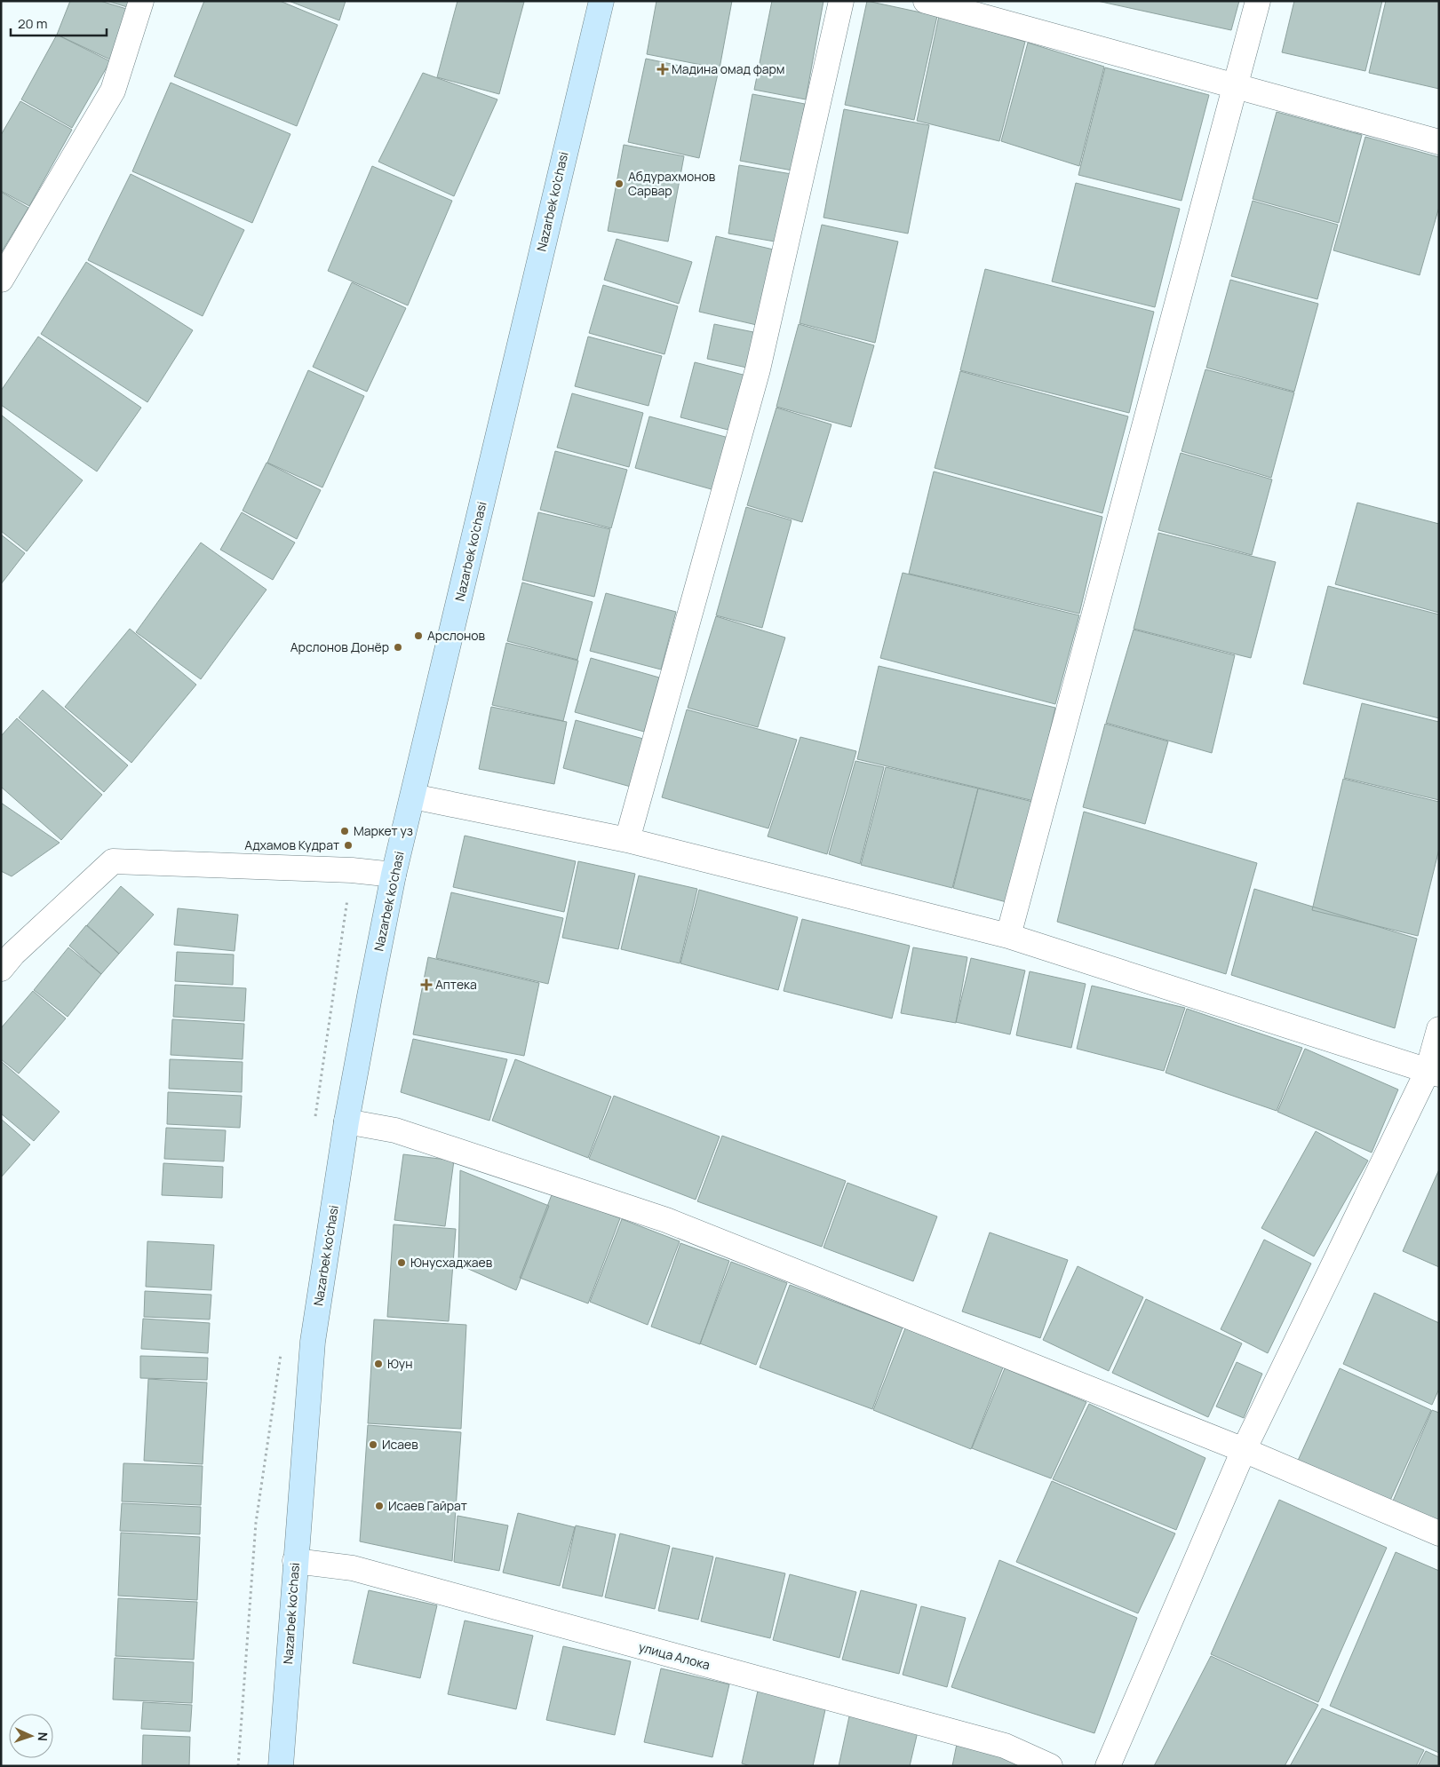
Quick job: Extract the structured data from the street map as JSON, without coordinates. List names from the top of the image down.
{
  "streets": {
    "main road": ["Nazarbek ko'chasi"],
    "street": ["улица Алока"]
  },
  "crossings": [
    ["Nazarbek ko'chasi", "улица Алока"]
  ],
  "places": {
    "health": ["Мадина омад фарм", "Аптека"],
    "other": [
      "Абдурахмонов Сарвар",
      "Арслонов",
      "Арслонов Донёр",
      "Маркет уз",
      "Адхамов Кудрат",
      "Юнусхаджаев",
      "Юун",
      "Исаев",
      "Исаев Гайрат"
    ]
  },
  "scale_bar": "20 m",
  "north": "right"
}
